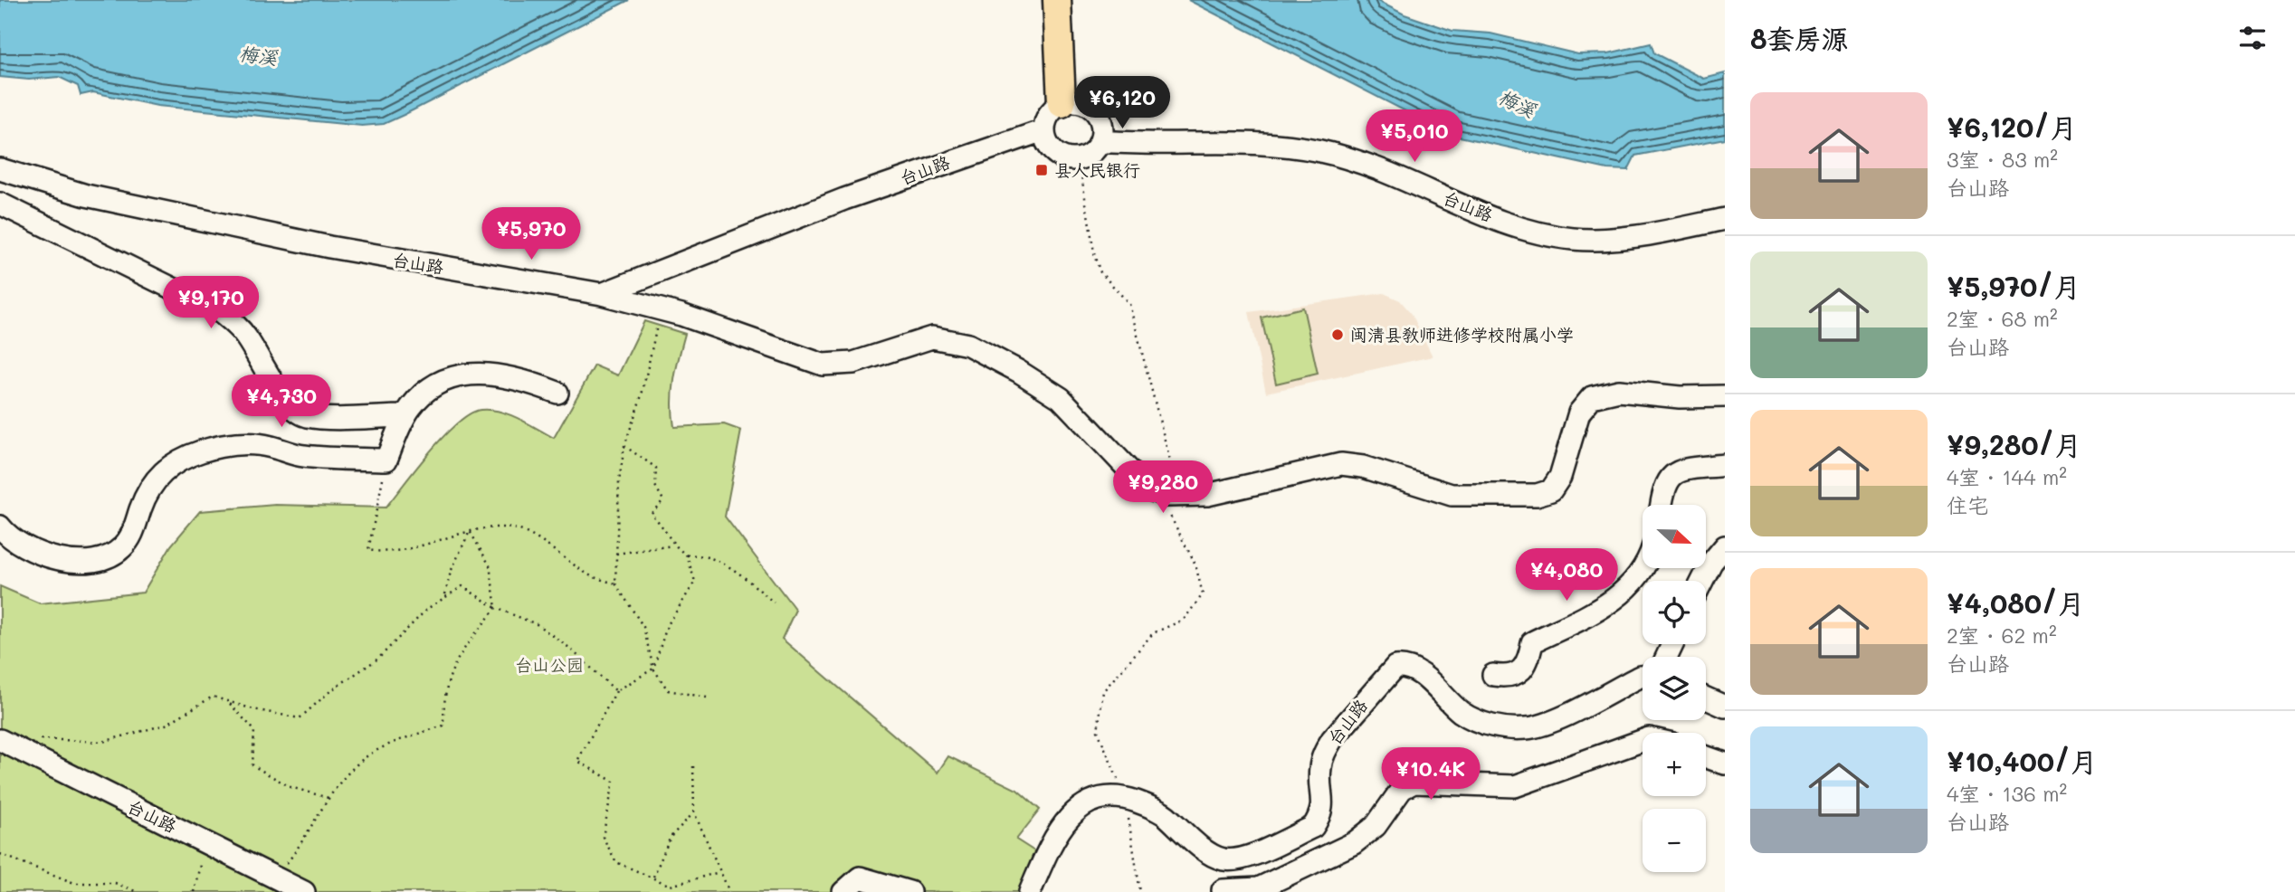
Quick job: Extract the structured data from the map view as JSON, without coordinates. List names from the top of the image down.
{
  "streets": {
    "street": ["台山路"]
  },
  "water": ["梅溪"],
  "parks": ["台山公园"],
  "places": {
    "transit": ["县人民银行"],
    "other": ["闽清县教师进修学校附属小学"]
  },
  "north": "right",
  "page": {
    "heading": "8套房源",
    "price": [
      "¥6,120",
      "¥5,010",
      "¥5,970",
      "¥9,170",
      "¥4,730",
      "¥9,280",
      "¥4,080",
      "¥10.4K"
    ],
    "list": [
      {
        "name": "¥6,120/月",
        "note": "3室 · 83 m² · 台山路"
      },
      {
        "name": "¥5,970/月",
        "note": "2室 · 68 m² · 台山路"
      },
      {
        "name": "¥9,280/月",
        "note": "4室 · 144 m² · 住宅"
      },
      {
        "name": "¥4,080/月",
        "note": "2室 · 62 m² · 台山路"
      },
      {
        "name": "¥10,400/月",
        "note": "4室 · 136 m² · 台山路"
      }
    ],
    "map_buttons": ["+", "−"]
  }
}
